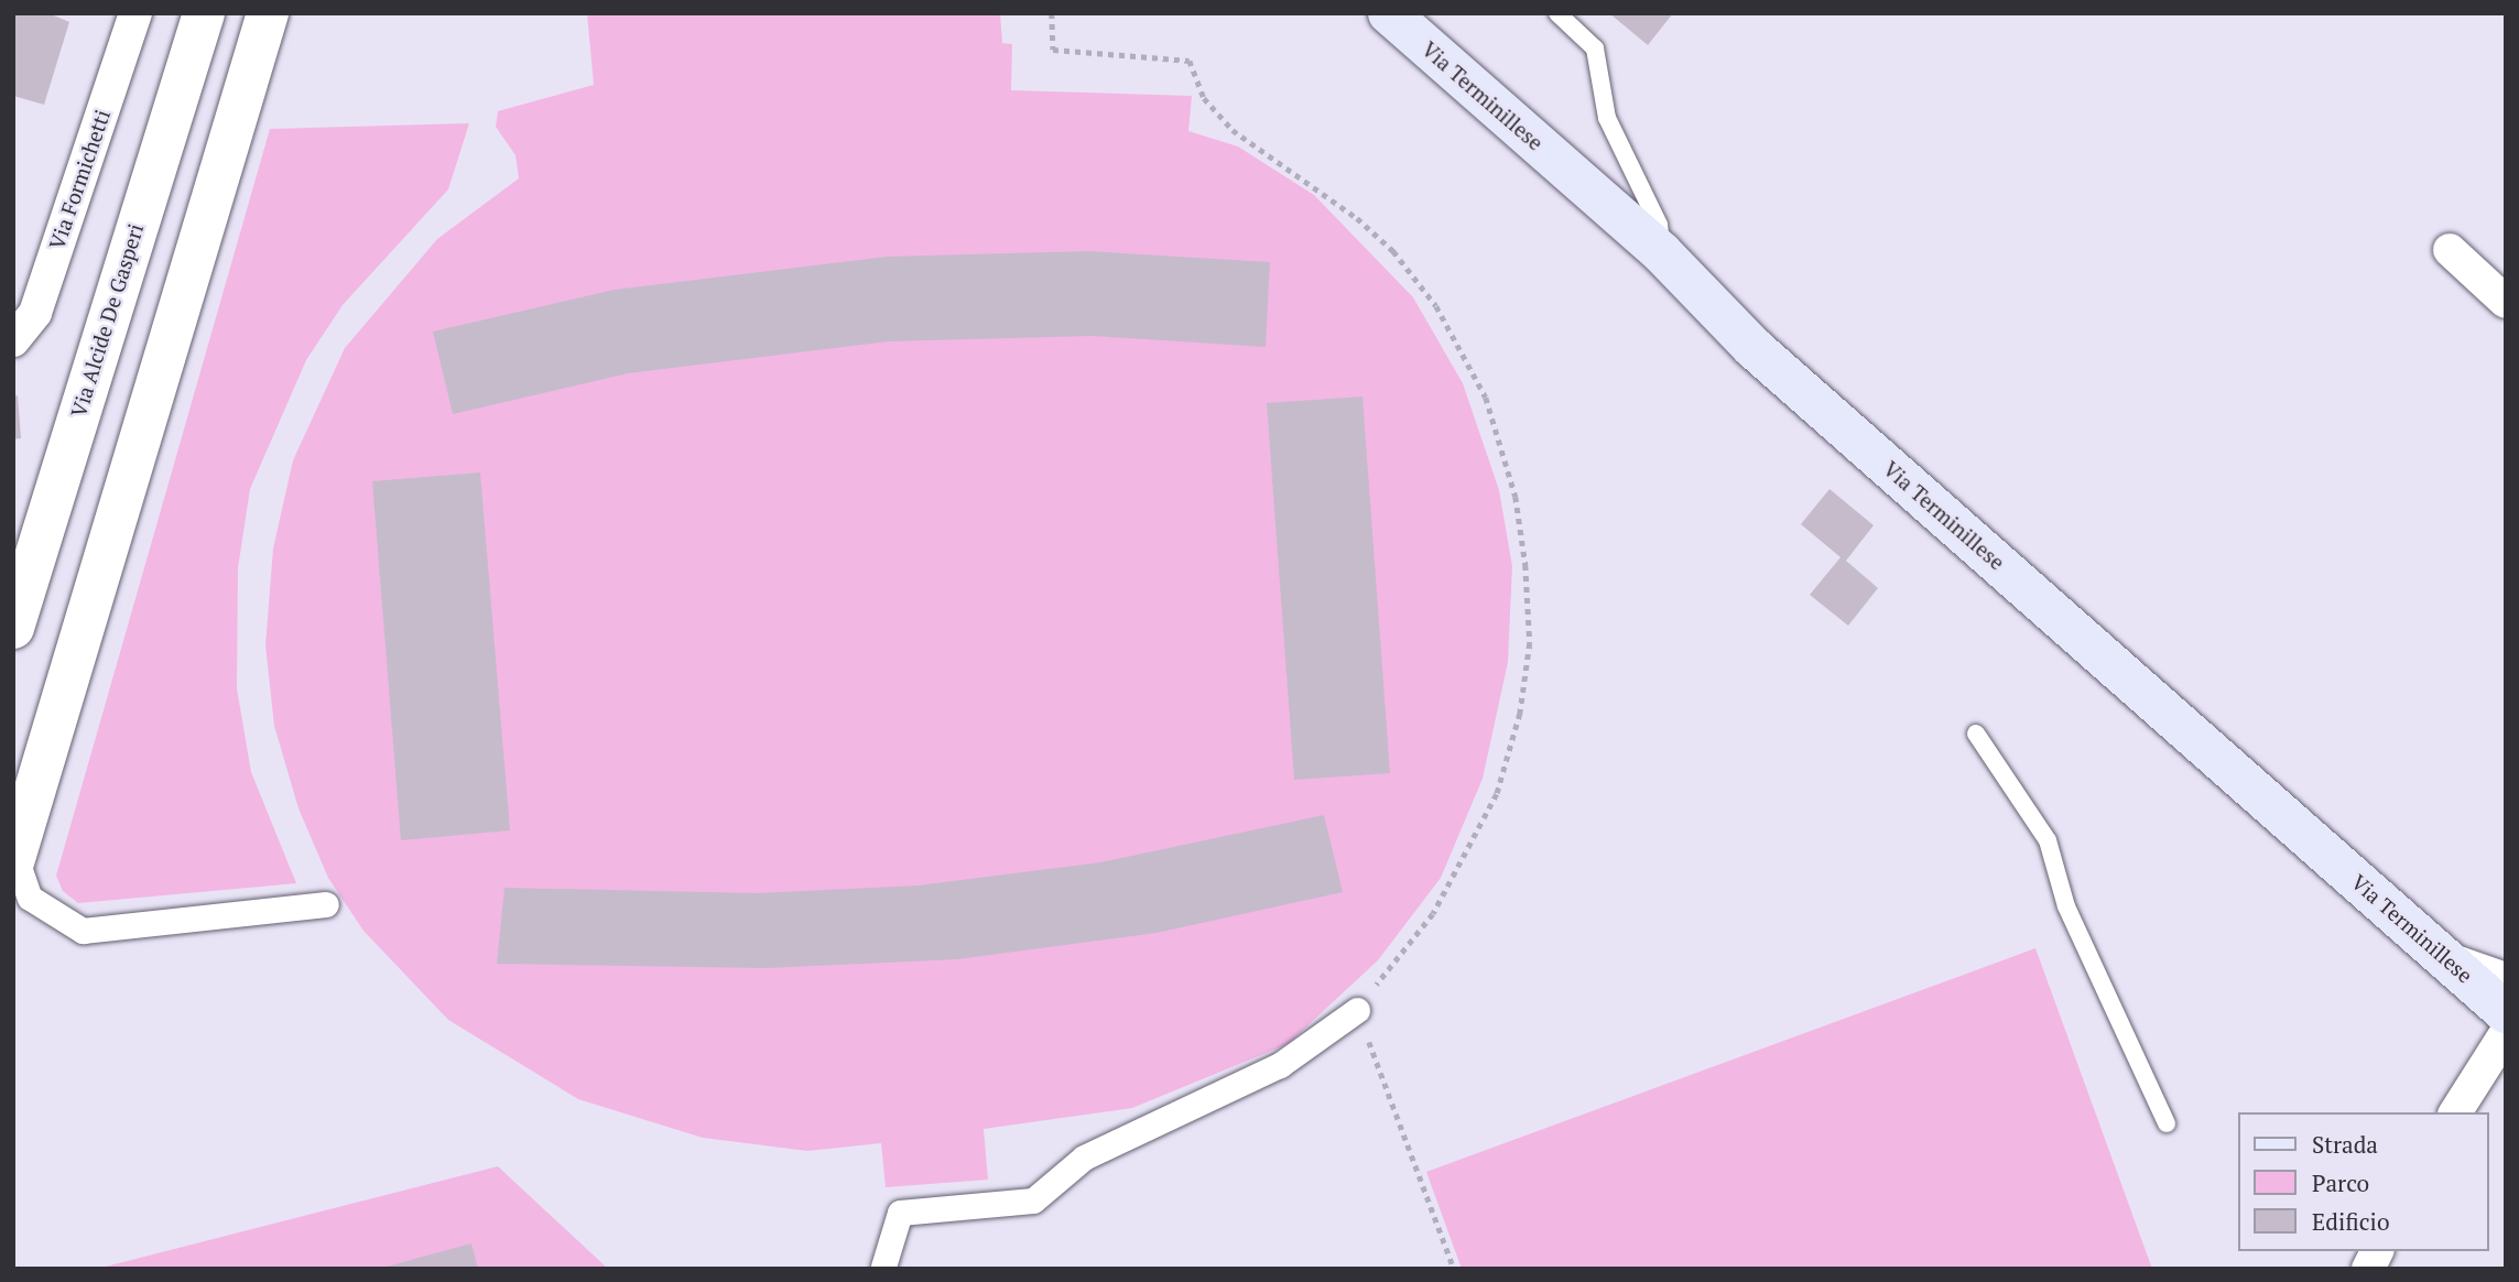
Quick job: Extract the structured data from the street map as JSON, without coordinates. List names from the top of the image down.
{
  "streets": {
    "main road": ["Via Terminillese"],
    "street": ["Via Formichetti", "Via Alcide De Gasperi"]
  },
  "legend": ["Strada", "Parco", "Edificio"]
}
